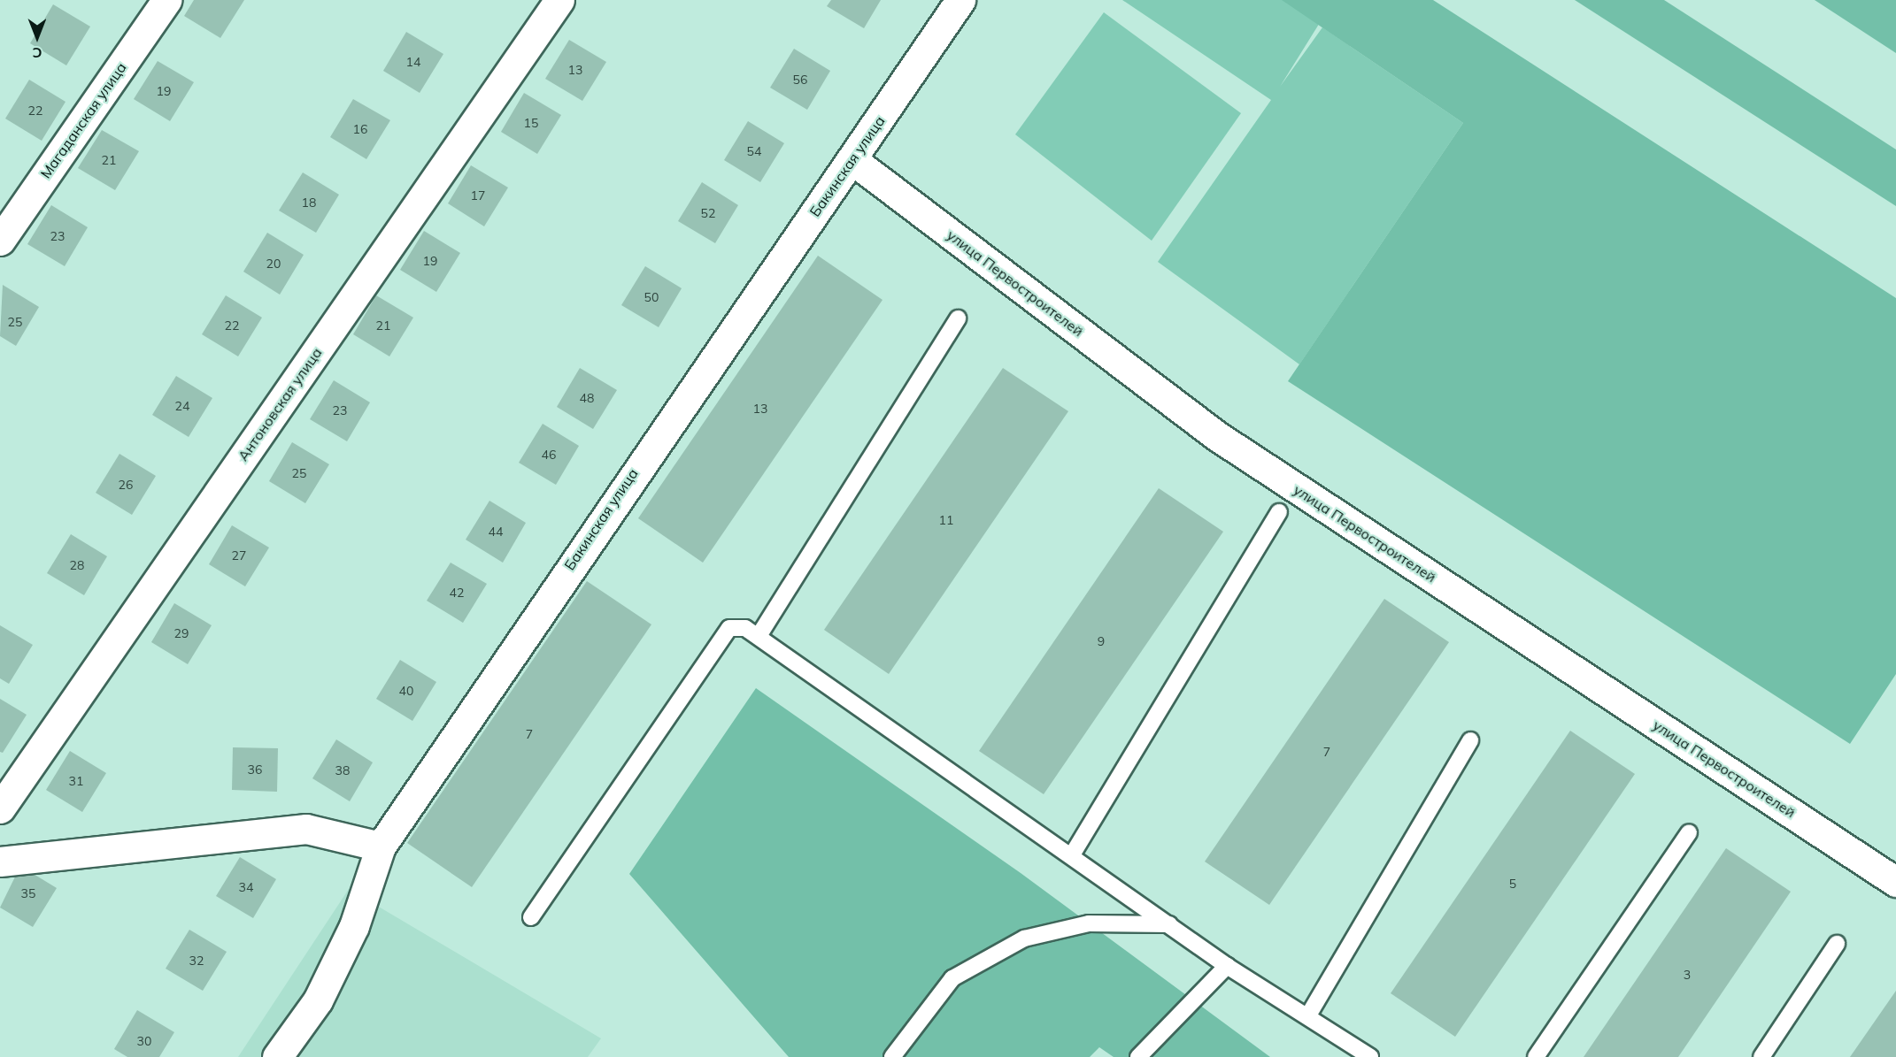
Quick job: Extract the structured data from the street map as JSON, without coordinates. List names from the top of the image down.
{
  "streets": {
    "street": [
      "Магаданская улица",
      "Бакинская улица",
      "улица Первостроителей",
      "Антоновская улица"
    ]
  },
  "crossings": [
    ["Бакинская улица", "улица Первостроителей"]
  ],
  "house_numbers": [
    "14",
    "13",
    "56",
    "19",
    "22",
    "15",
    "16",
    "54",
    "21",
    "17",
    "18",
    "52",
    "23",
    "19",
    "20",
    "50",
    "25",
    "22",
    "21",
    "48",
    "24",
    "13",
    "23",
    "46",
    "25",
    "26",
    "11",
    "44",
    "27",
    "28",
    "42",
    "29",
    "9",
    "40",
    "7",
    "7",
    "36",
    "38",
    "31",
    "5",
    "34",
    "35",
    "32",
    "3",
    "30"
  ],
  "north": "bottom"
}
